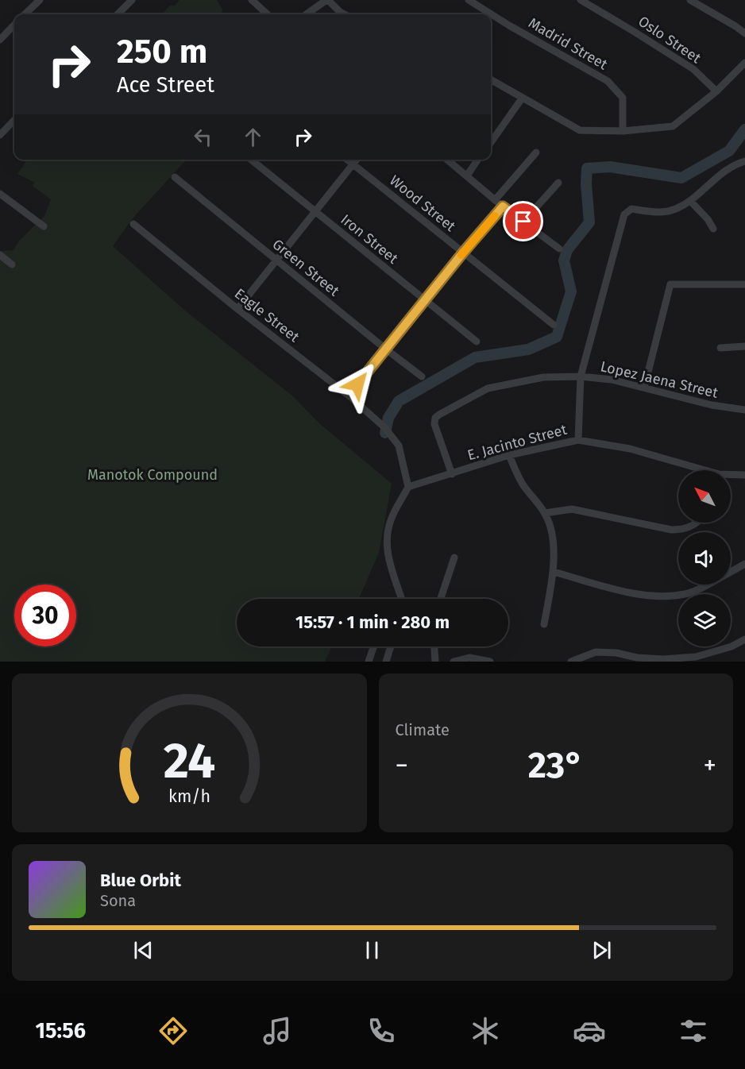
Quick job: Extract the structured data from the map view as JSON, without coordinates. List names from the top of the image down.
{
  "streets": {
    "street": [
      "Oslo Street",
      "Madrid Street",
      "Wood Street",
      "Iron Street",
      "Green Street",
      "Eagle Street",
      "Lopez Jaena Street",
      "E. Jacinto Street"
    ]
  },
  "crossings": [
    ["Eagle Street", "E. Jacinto Street"],
    ["Lopez Jaena Street", "E. Jacinto Street"]
  ],
  "parks": ["Manotok Compound"],
  "north": "top left",
  "page": {
    "turn": ["250 m", "Ace Street"],
    "limit": "30",
    "trip": "15:57 · 1 min · 280 m",
    "tile": "Climate",
    "heat": ["−", "23°", "+"],
    "song": ["Blue Orbit", "Sona"],
    "tabs": "15:56",
    "gauge": ["24", "km/h"]
  }
}
